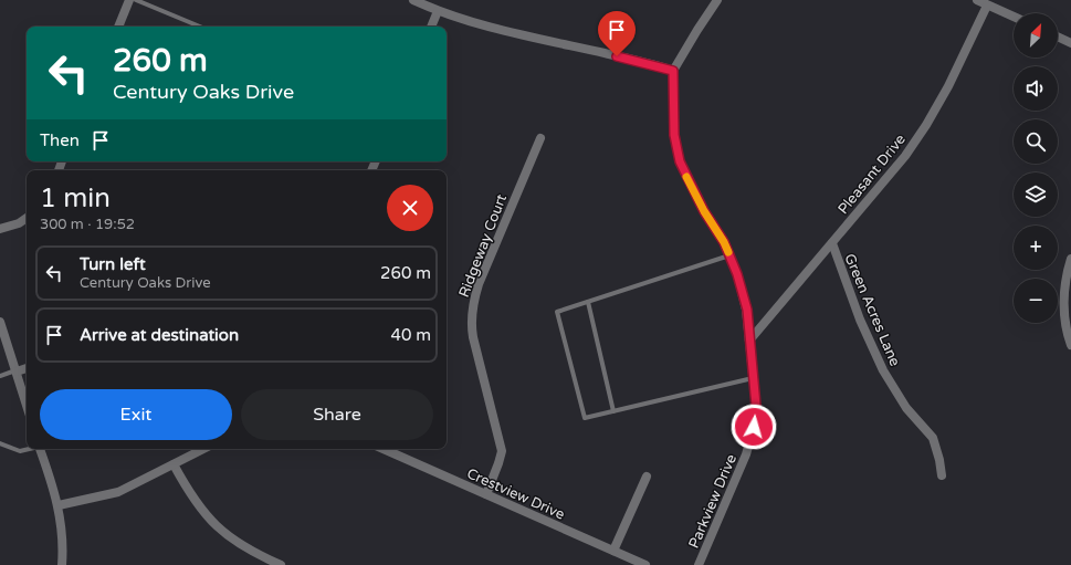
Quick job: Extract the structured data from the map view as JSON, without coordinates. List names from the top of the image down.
{
  "streets": {
    "street": [
      "Pleasant Drive",
      "Ridgeway Court",
      "Green Acres Lane",
      "Crestview Drive",
      "Parkview Drive"
    ]
  },
  "crossings": [
    ["Pleasant Drive", "Green Acres Lane"],
    ["Pleasant Drive", "Parkview Drive"],
    ["Ridgeway Court", "Crestview Drive"]
  ],
  "north": "top right",
  "page": {
    "map_buttons": ["+", "−"],
    "turn": ["260 m", "Century Oaks Drive"],
    "then": "Then",
    "heading": ["1 min", "300 m · 19:52"],
    "list": [
      {
        "name": "Turn left",
        "note": "Century Oaks Drive",
        "value": "260 m"
      },
      {
        "name": "Arrive at destination",
        "value": "40 m"
      }
    ],
    "buttons": ["Exit", "Share"]
  }
}
